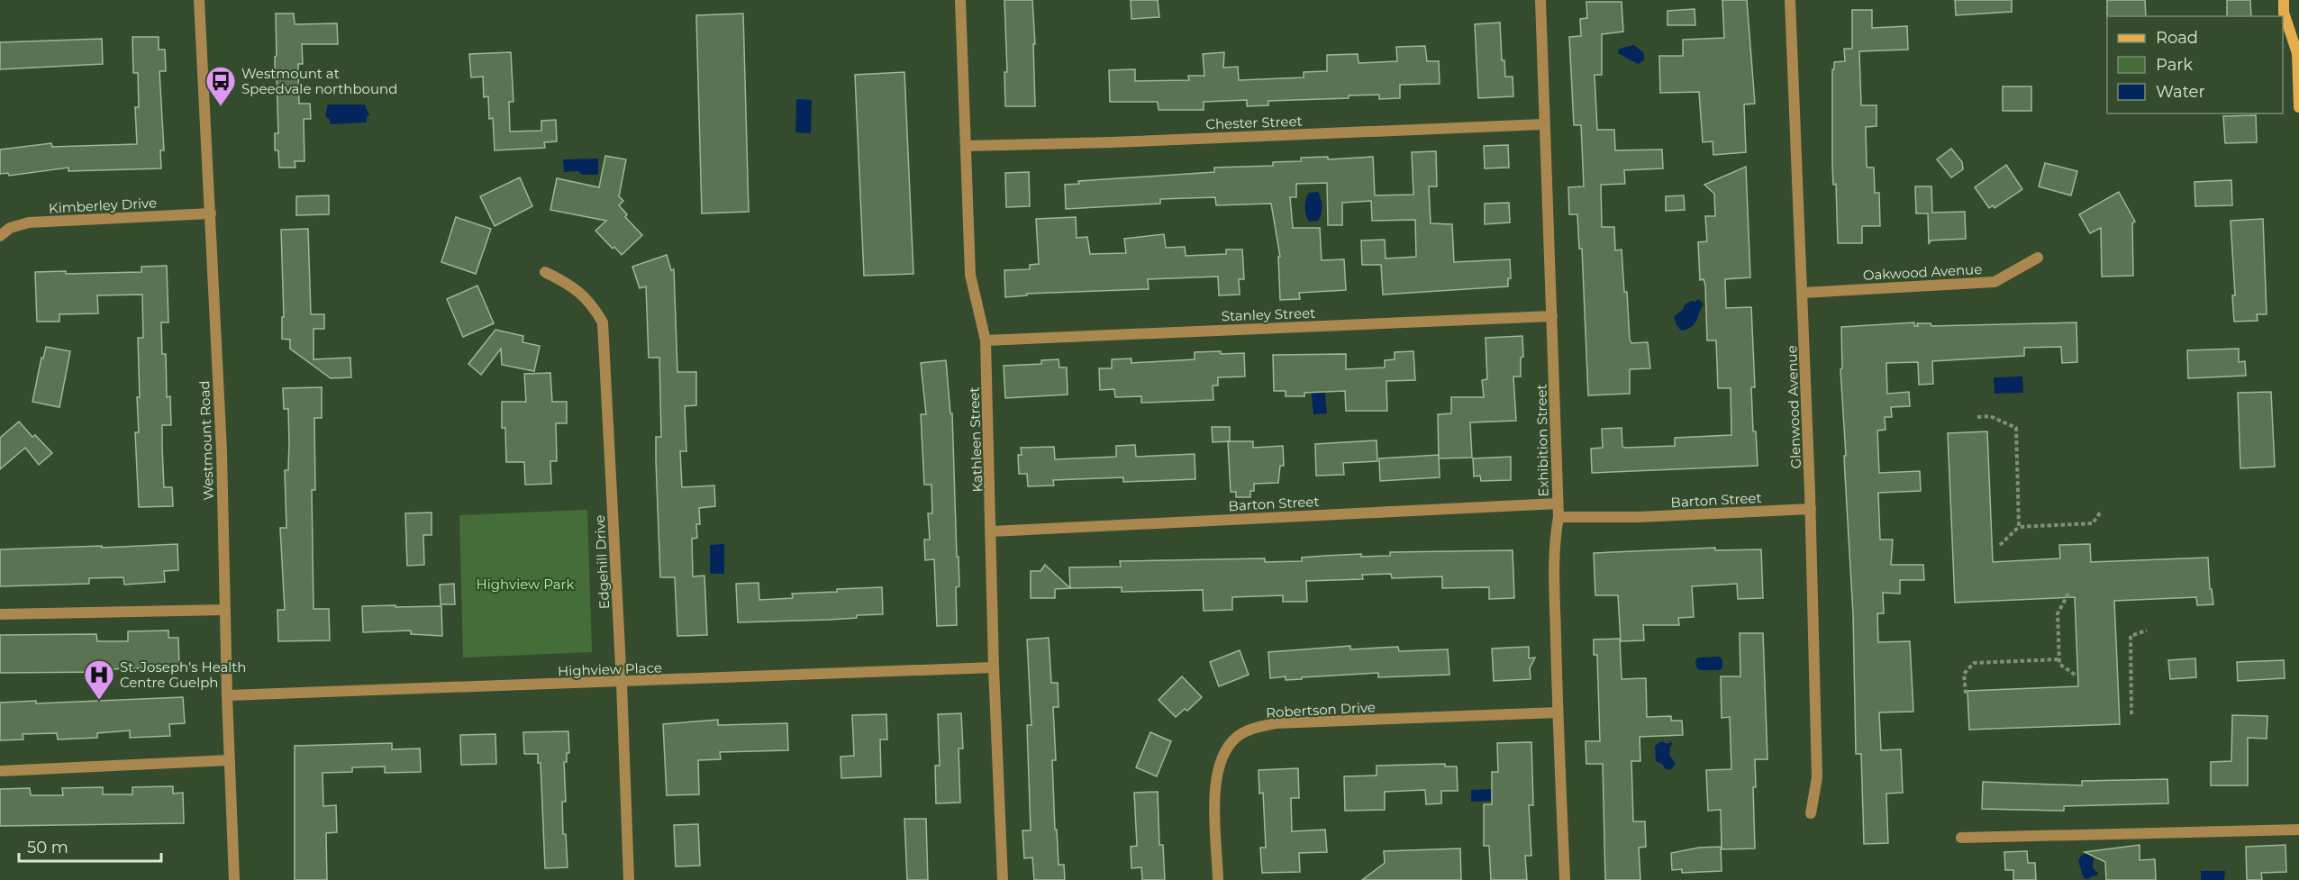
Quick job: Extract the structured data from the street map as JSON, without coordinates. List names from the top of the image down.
{
  "streets": {
    "street": [
      "Chester Street",
      "Kimberley Drive",
      "Oakwood Avenue",
      "Stanley Street",
      "Glenwood Avenue",
      "Kathleen Street",
      "Westmount Road",
      "Exhibition Street",
      "Barton Street",
      "Edgehill Drive",
      "Highview Place",
      "Robertson Drive"
    ]
  },
  "crossings": [
    ["Chester Street", "Kathleen Street"],
    ["Chester Street", "Exhibition Street"],
    ["Kimberley Drive", "Westmount Road"],
    ["Oakwood Avenue", "Glenwood Avenue"],
    ["Stanley Street", "Kathleen Street"],
    ["Stanley Street", "Exhibition Street"],
    ["Glenwood Avenue", "Barton Street"],
    ["Kathleen Street", "Barton Street"],
    ["Kathleen Street", "Highview Place"],
    ["Westmount Road", "Highview Place"],
    ["Exhibition Street", "Barton Street"],
    ["Exhibition Street", "Robertson Drive"],
    ["Edgehill Drive", "Highview Place"]
  ],
  "parks": ["Highview Park"],
  "places": {
    "bus stop": ["Westmount at Speedvale northbound"],
    "hospital": ["St. Joseph's Health Centre Guelph"]
  },
  "legend": ["Road", "Park", "Water"],
  "scale_bar": "50 m"
}
